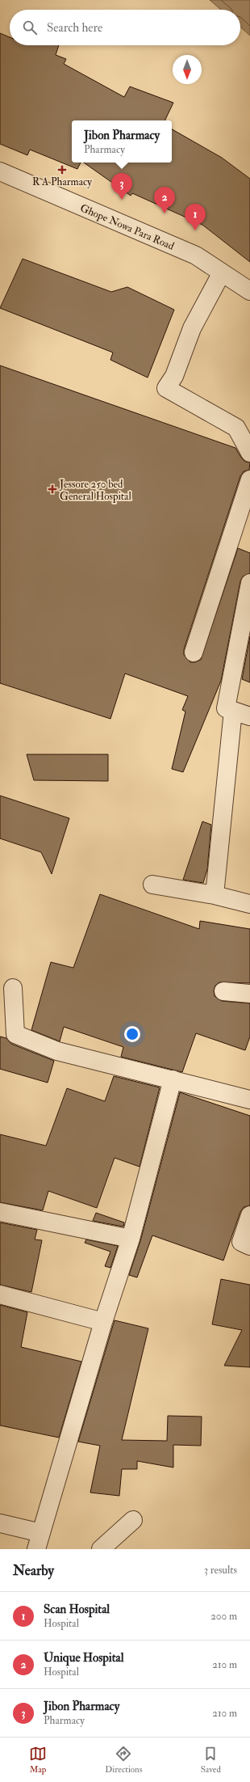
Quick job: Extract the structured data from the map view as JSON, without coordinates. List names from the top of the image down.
{
  "streets": {
    "street": ["Ghope Nowa Para Road"]
  },
  "places": {
    "health": ["R A Pharmacy", "Jessore 250 bed General Hospital"]
  },
  "north": "bottom",
  "page": {
    "search": "Search here",
    "popup": ["Jibon Pharmacy", "Pharmacy"],
    "pins": ["3", "2", "1"],
    "heading": ["Nearby", "3 results"],
    "list": [
      {
        "mark": "1",
        "name": "Scan Hospital",
        "note": "Hospital",
        "value": "200 m"
      },
      {
        "mark": "2",
        "name": "Unique Hospital",
        "note": "Hospital",
        "value": "210 m"
      },
      {
        "mark": "3",
        "name": "Jibon Pharmacy",
        "note": "Pharmacy",
        "value": "210 m"
      }
    ],
    "nav": ["Map", "Directions", "Saved"]
  }
}
